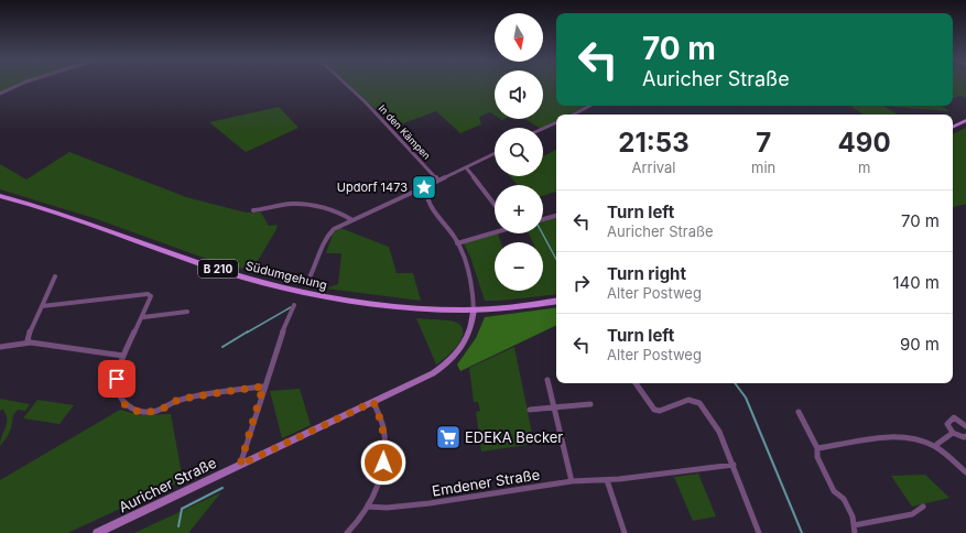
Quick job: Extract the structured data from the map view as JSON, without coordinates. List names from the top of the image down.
{
  "streets": {
    "main road": ["B 210", "Südumgehung"],
    "street": ["In den Kämpen", "Emdener Straße", "Auricher Straße"]
  },
  "crossings": [
    ["B 210", "Südumgehung"],
    ["B 210", "Auricher Straße"],
    ["Südumgehung", "Auricher Straße"]
  ],
  "places": {
    "place": ["Updorf 1473"],
    "supermarket": ["EDEKA Becker"]
  },
  "north": "bottom",
  "page": {
    "map_buttons": ["+", "−"],
    "turn": ["70 m", "Auricher Straße"],
    "eta": [
      "21:53",
      "Arrival",
      "7",
      "min",
      "490",
      "m"
    ],
    "list": [
      {
        "name": "Turn left",
        "note": "Auricher Straße",
        "value": "70 m"
      },
      {
        "name": "Turn right",
        "note": "Alter Postweg",
        "value": "140 m"
      },
      {
        "name": "Turn left",
        "note": "Alter Postweg",
        "value": "90 m"
      }
    ]
  }
}
